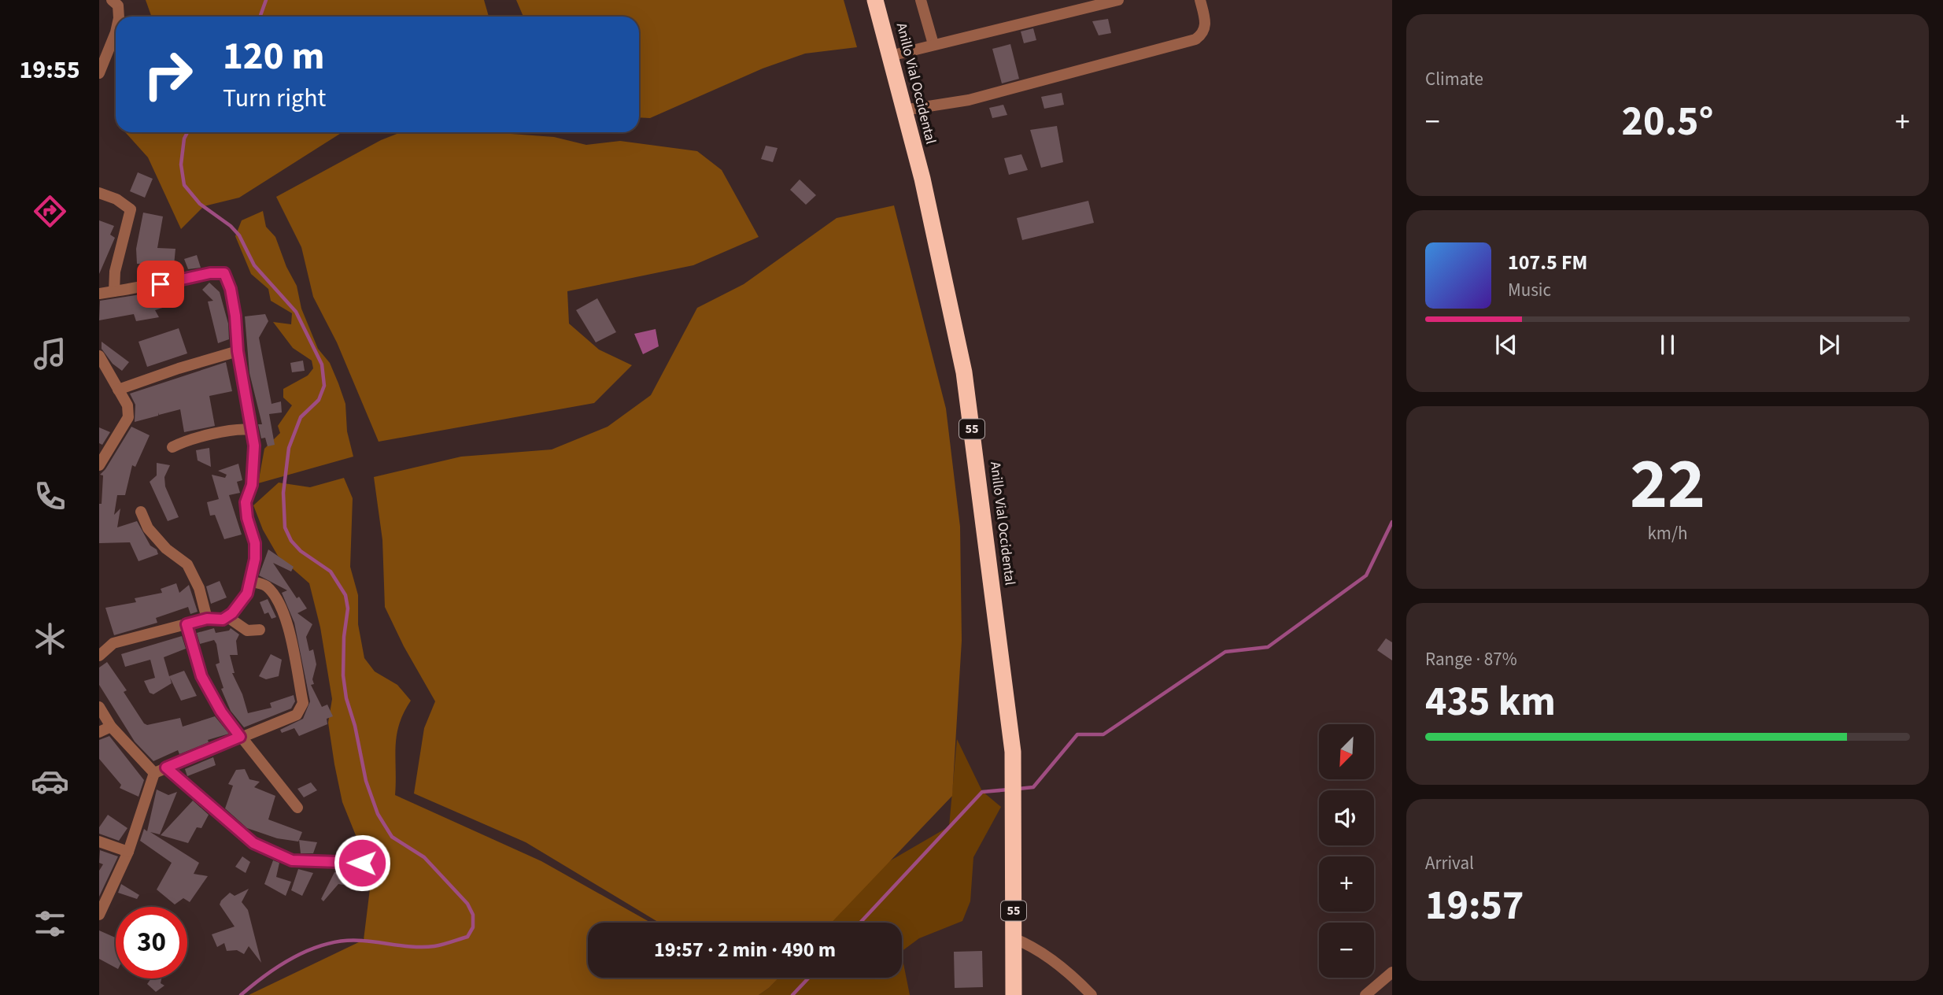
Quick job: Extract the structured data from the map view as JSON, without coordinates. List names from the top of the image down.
{
  "streets": {
    "highway": ["Anillo Vial Occidental", "55"]
  },
  "north": "bottom left",
  "page": {
    "tabs": "19:55",
    "tile": [
      "Climate",
      ["22", "km/h"],
      ["Range · 87%", "435 km"],
      ["Arrival", "19:57"]
    ],
    "turn": ["120 m", "Turn right"],
    "heat": ["−", "20.5°", "+"],
    "song": ["107.5 FM", "Music"],
    "map_buttons": ["+", "−"],
    "limit": "30",
    "trip": "19:57 · 2 min · 490 m"
  }
}
